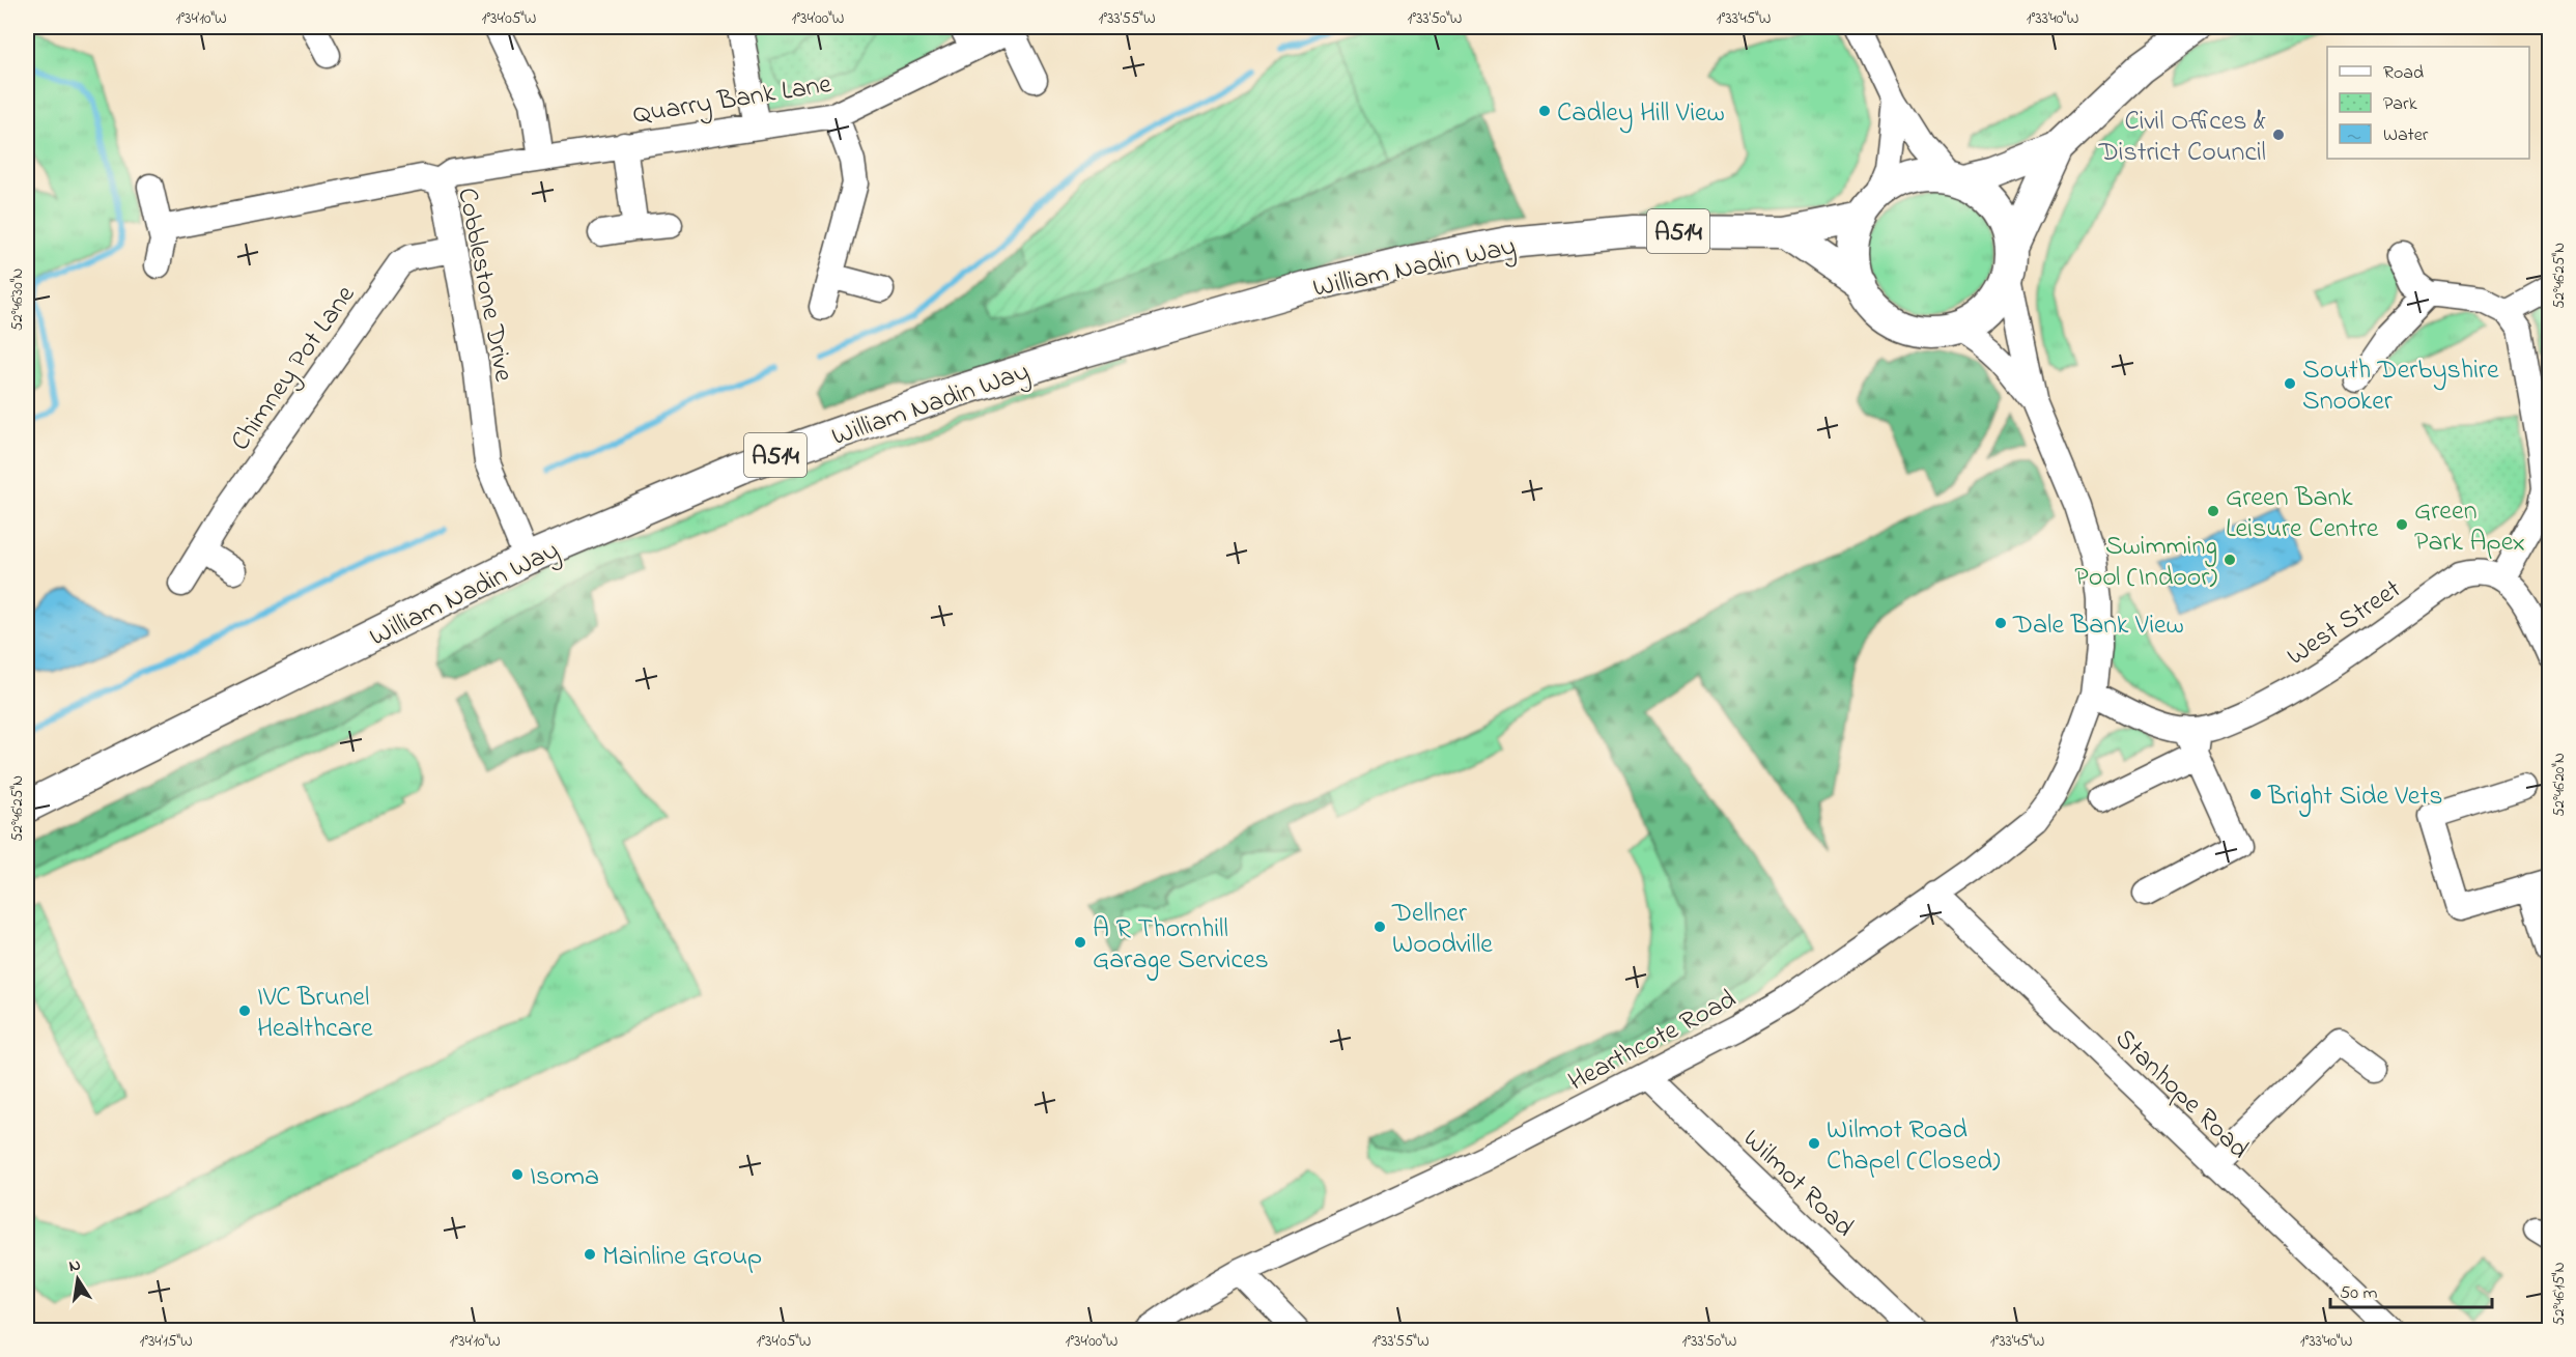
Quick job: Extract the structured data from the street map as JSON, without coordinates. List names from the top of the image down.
{
  "streets": {
    "main road": ["A514", "William Nadin Way"],
    "street": [
      "Quarry Bank Lane",
      "Cobblestone Drive",
      "Chimney Pot Lane",
      "West Street",
      "Hearthcote Road",
      "Stanhope Road",
      "Wilmot Road"
    ]
  },
  "crossings": [
    ["Quarry Bank Lane", "Cobblestone Drive"],
    ["William Nadin Way", "Cobblestone Drive"],
    ["Cobblestone Drive", "Chimney Pot Lane"],
    ["West Street", "Hearthcote Road"],
    ["Hearthcote Road", "Stanhope Road"],
    ["Hearthcote Road", "Wilmot Road"]
  ],
  "places": [
    "Cadley Hill View",
    "Civil Offices & District Council",
    "South Derbyshire Snooker",
    "Green Bank Leisure Centre",
    "Green Park Apex",
    "Swimming Pool (Indoor)",
    "Dale Bank View",
    "Bright Side Vets",
    "Dellner Woodville",
    "A R Thornhill Garage Services",
    "IVC Brunel Healthcare",
    "Wilmot Road Chapel (Closed)",
    "Isoma",
    "Mainline Group"
  ],
  "legend": ["Road", "Park", "Water"],
  "scale_bar": "50 m",
  "north": "top",
  "coordinates": [
    "1°34'10\"W",
    "1°34'05\"W",
    "1°34'00\"W",
    "1°33'55\"W",
    "1°33'50\"W",
    "1°33'45\"W",
    "1°33'40\"W",
    "52°46'25\"N",
    "52°46'30\"N",
    "52°46'20\"N",
    "52°46'15\"N",
    "1°34'15\"W"
  ]
}
